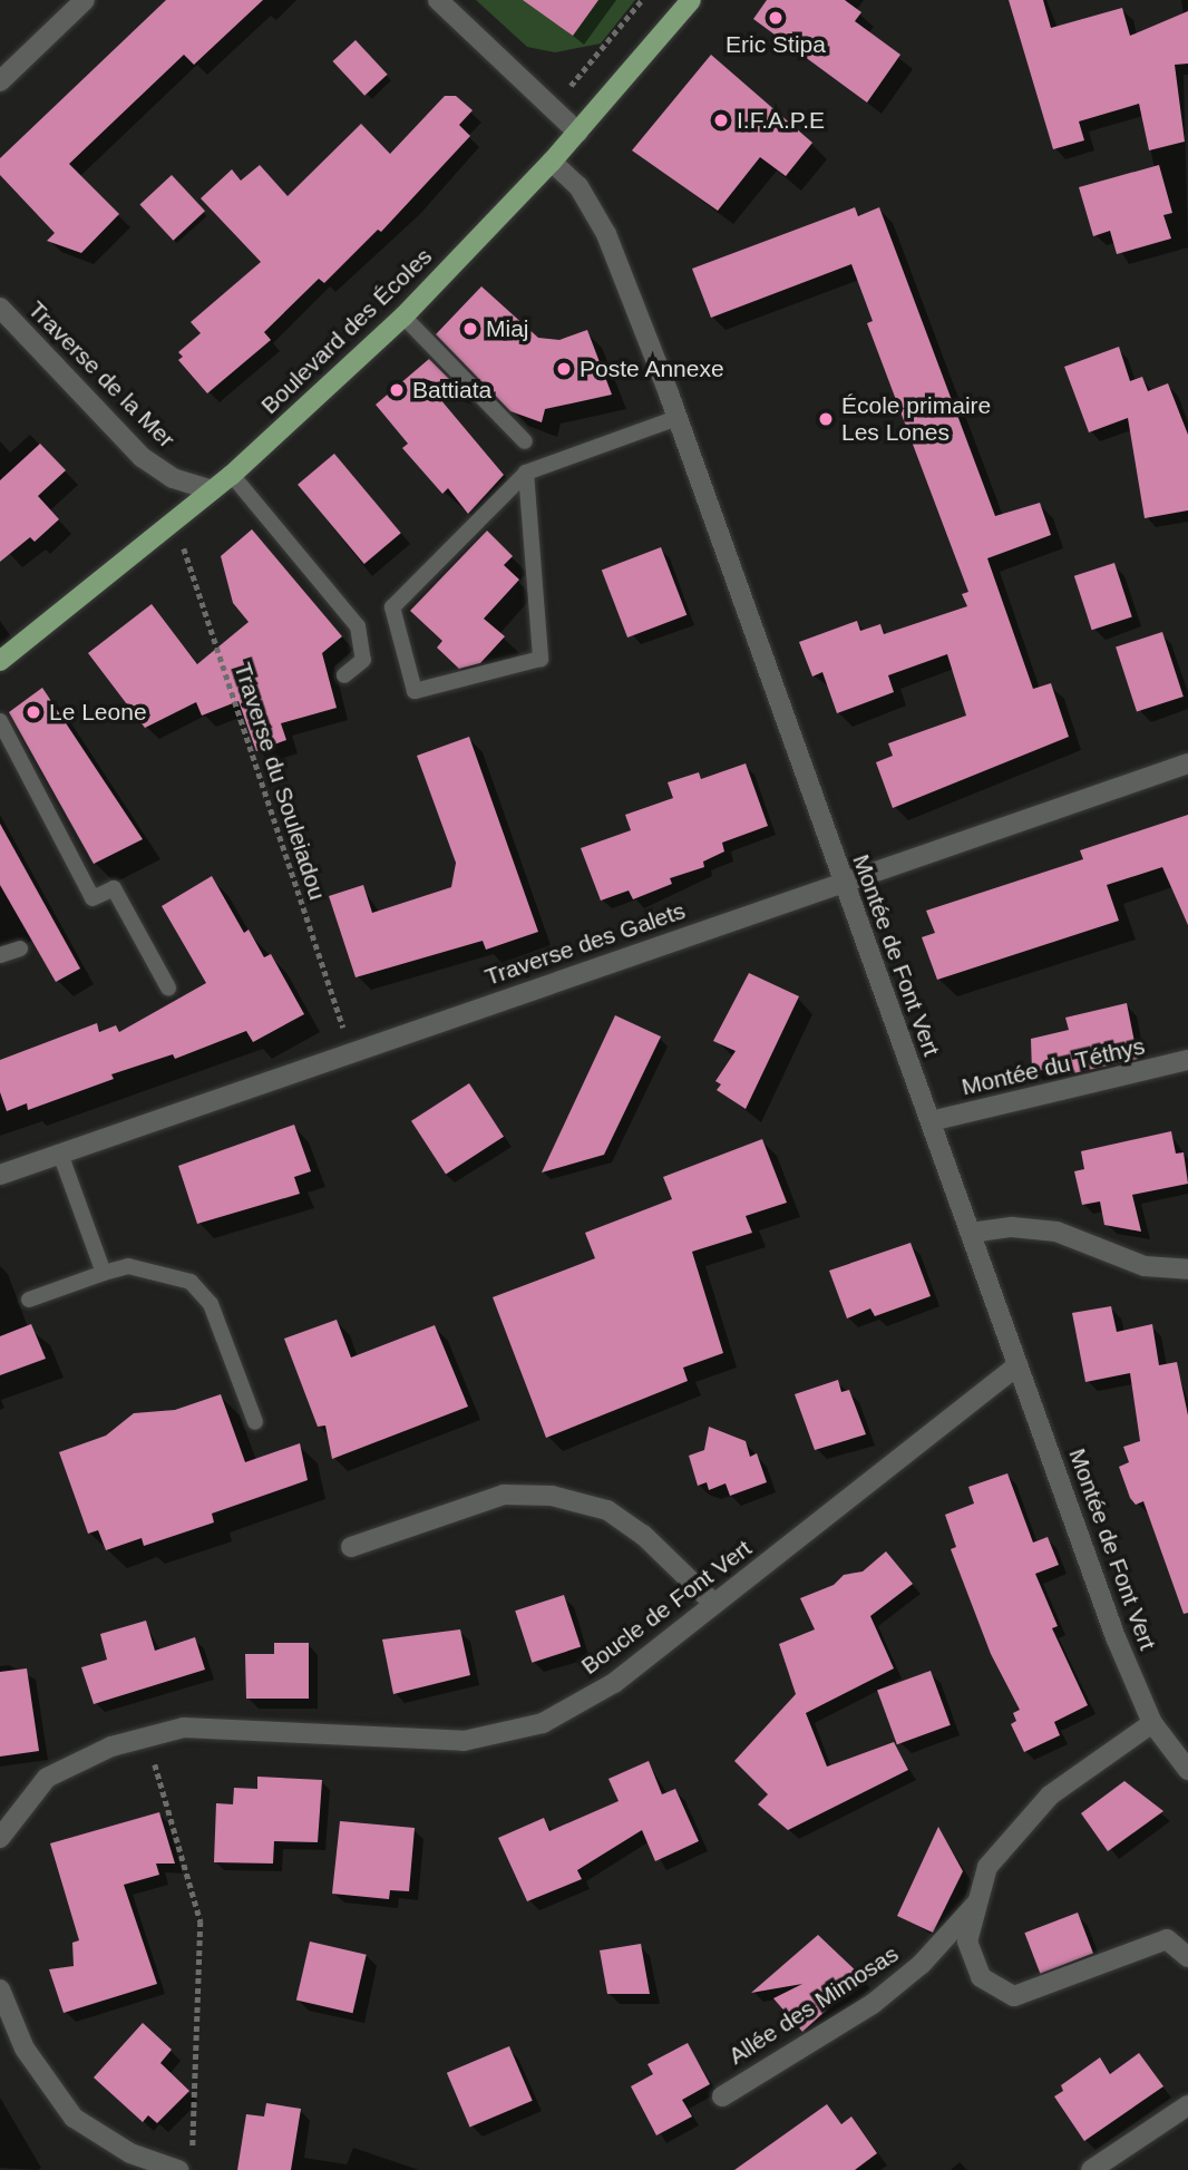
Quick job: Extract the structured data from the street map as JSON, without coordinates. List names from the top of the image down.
{
  "streets": {
    "main road": ["Boulevard des Écoles"],
    "street": [
      "Traverse de la Mer",
      "Traverse des Galets",
      "Montée de Font Vert",
      "Montée du Téthys",
      "Boucle de Font Vert",
      "Allée des Mimosas"
    ],
    "path": ["Traverse du Souleiadou"]
  },
  "crossings": [
    ["Boulevard des Écoles", "Traverse de la Mer"],
    ["Boulevard des Écoles", "Traverse du Souleiadou"],
    ["Boulevard des Écoles", "Montée de Font Vert"],
    ["Traverse du Souleiadou", "Traverse des Galets"],
    ["Traverse des Galets", "Montée de Font Vert"],
    ["Montée de Font Vert", "Montée du Téthys"],
    ["Montée de Font Vert", "Boucle de Font Vert"],
    ["Montée de Font Vert", "Allée des Mimosas"]
  ],
  "places": [
    "Eric Stipa",
    "I.F.A.P.E",
    "Miaj",
    "Poste Annexe",
    "Battiata",
    "École primaire Les Lones",
    "Le Leone"
  ]
}
